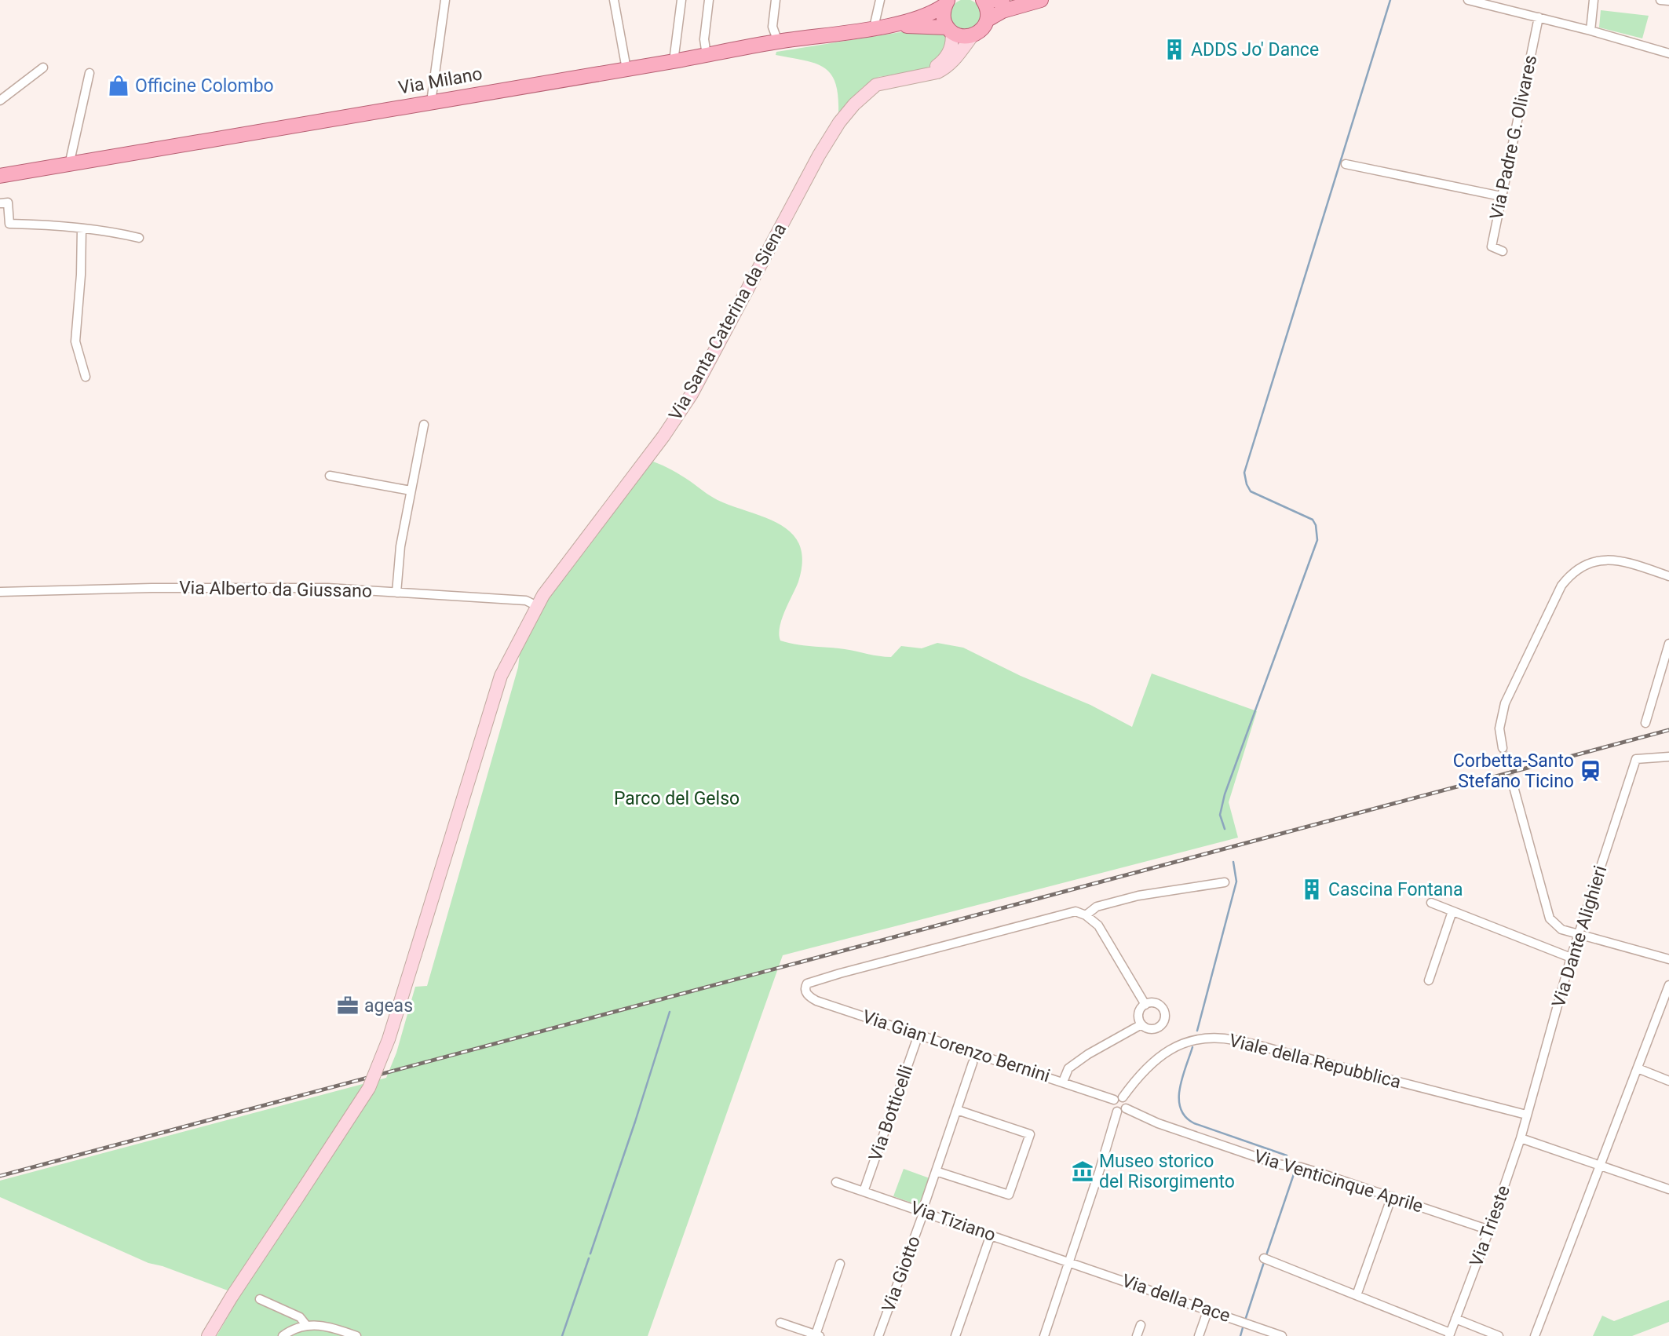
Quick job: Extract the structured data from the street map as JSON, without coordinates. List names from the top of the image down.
{
  "streets": {
    "main road": ["Via Milano"],
    "street": [
      "Via Padre G. Olivares",
      "Via Santa Caterina da Siena",
      "Via Alberto da Giussano",
      "Via Dante Alighieri",
      "Via Gian Lorenzo Bernini",
      "Viale della Repubblica",
      "Via Botticelli",
      "Via Venticinque Aprile",
      "Via Tiziano",
      "Via Trieste",
      "Via Giotto",
      "Via della Pace"
    ]
  },
  "crossings": [
    ["Via Santa Caterina da Siena", "Via Alberto da Giussano"],
    ["Via Dante Alighieri", "Viale della Repubblica"],
    ["Via Dante Alighieri", "Via Trieste"],
    ["Via Gian Lorenzo Bernini", "Viale della Repubblica"],
    ["Via Gian Lorenzo Bernini", "Via Botticelli"],
    ["Viale della Repubblica", "Via Trieste"],
    ["Via Botticelli", "Via Tiziano"],
    ["Via Venticinque Aprile", "Via Trieste"],
    ["Via Tiziano", "Via Giotto"],
    ["Via Tiziano", "Via della Pace"]
  ],
  "parks": ["Parco del Gelso"],
  "places": {
    "building": ["ADDS Jo' Dance", "Cascina Fontana"],
    "shop": ["Officine Colombo"],
    "station": ["Corbetta-Santo Stefano Ticino"],
    "office": ["ageas"],
    "museum": ["Museo storico del Risorgimento"]
  }
}
